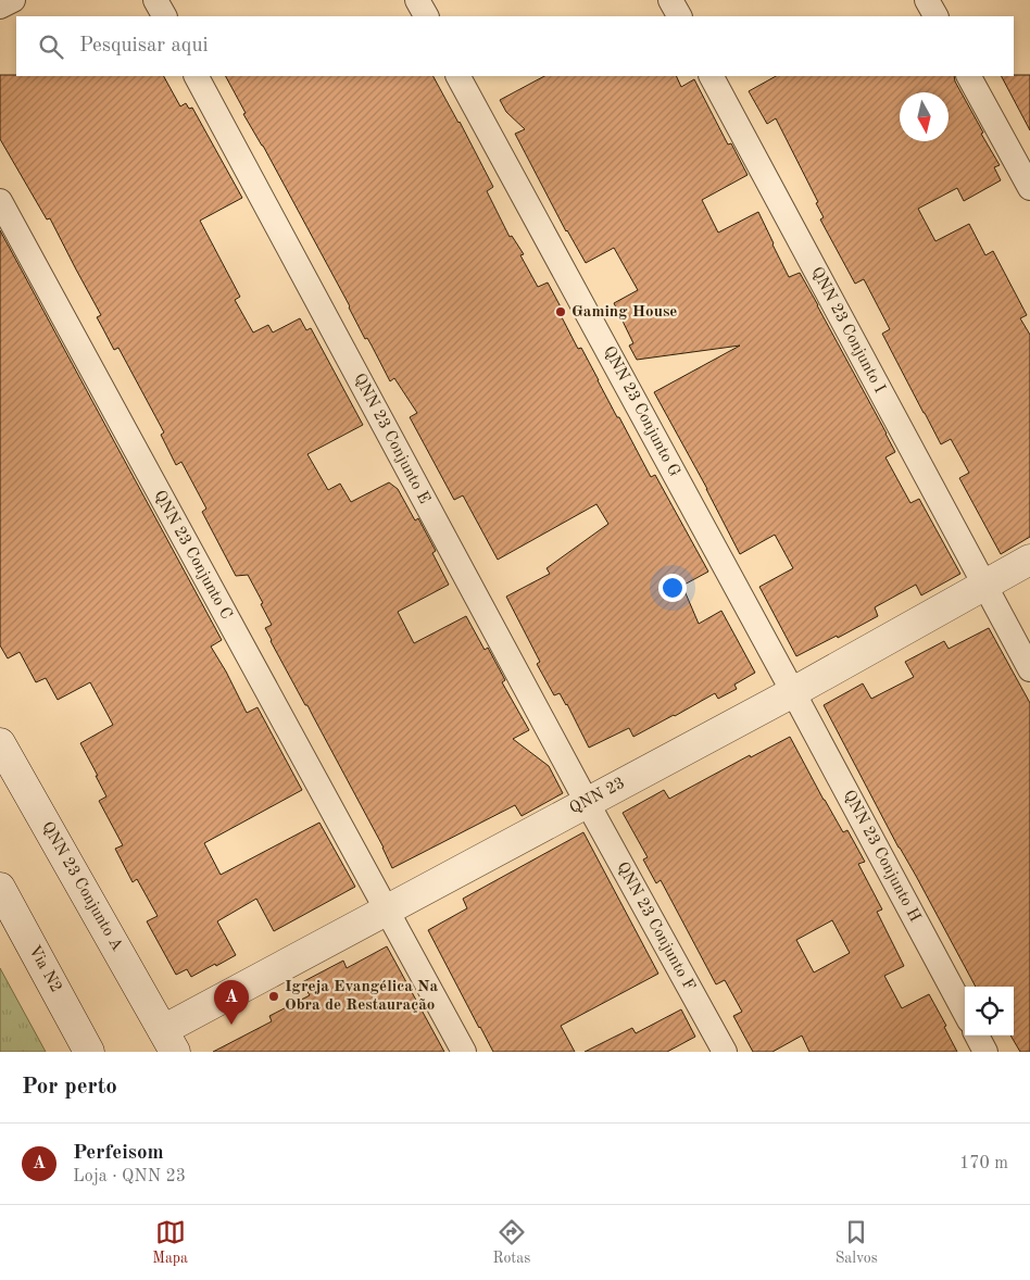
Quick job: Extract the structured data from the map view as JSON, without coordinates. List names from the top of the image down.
{
  "streets": {
    "street": [
      "QNN 23 Conjunto I",
      "QNN 23 Conjunto G",
      "QNN 23 Conjunto E",
      "QNN 23 Conjunto C",
      "QNN 23",
      "QNN 23 Conjunto H",
      "QNN 23 Conjunto A",
      "QNN 23 Conjunto F",
      "Via N2"
    ]
  },
  "crossings": [
    ["QNN 23 Conjunto I", "QNN 23"],
    ["QNN 23 Conjunto G", "QNN 23"],
    ["QNN 23 Conjunto G", "QNN 23 Conjunto H"],
    ["QNN 23 Conjunto E", "QNN 23"],
    ["QNN 23 Conjunto E", "QNN 23 Conjunto F"],
    ["QNN 23 Conjunto C", "QNN 23"],
    ["QNN 23", "QNN 23 Conjunto H"],
    ["QNN 23", "QNN 23 Conjunto A"],
    ["QNN 23", "QNN 23 Conjunto F"]
  ],
  "places": ["Gaming House", "Igreja Evangélica Na Obra de Restauração"],
  "north": "bottom",
  "page": {
    "search": "Pesquisar aqui",
    "pins": "A",
    "heading": "Por perto",
    "list": [
      {
        "mark": "A",
        "name": "Perfeisom",
        "note": "Loja · QNN 23",
        "value": "170 m"
      }
    ],
    "nav": ["Mapa", "Rotas", "Salvos"]
  }
}
